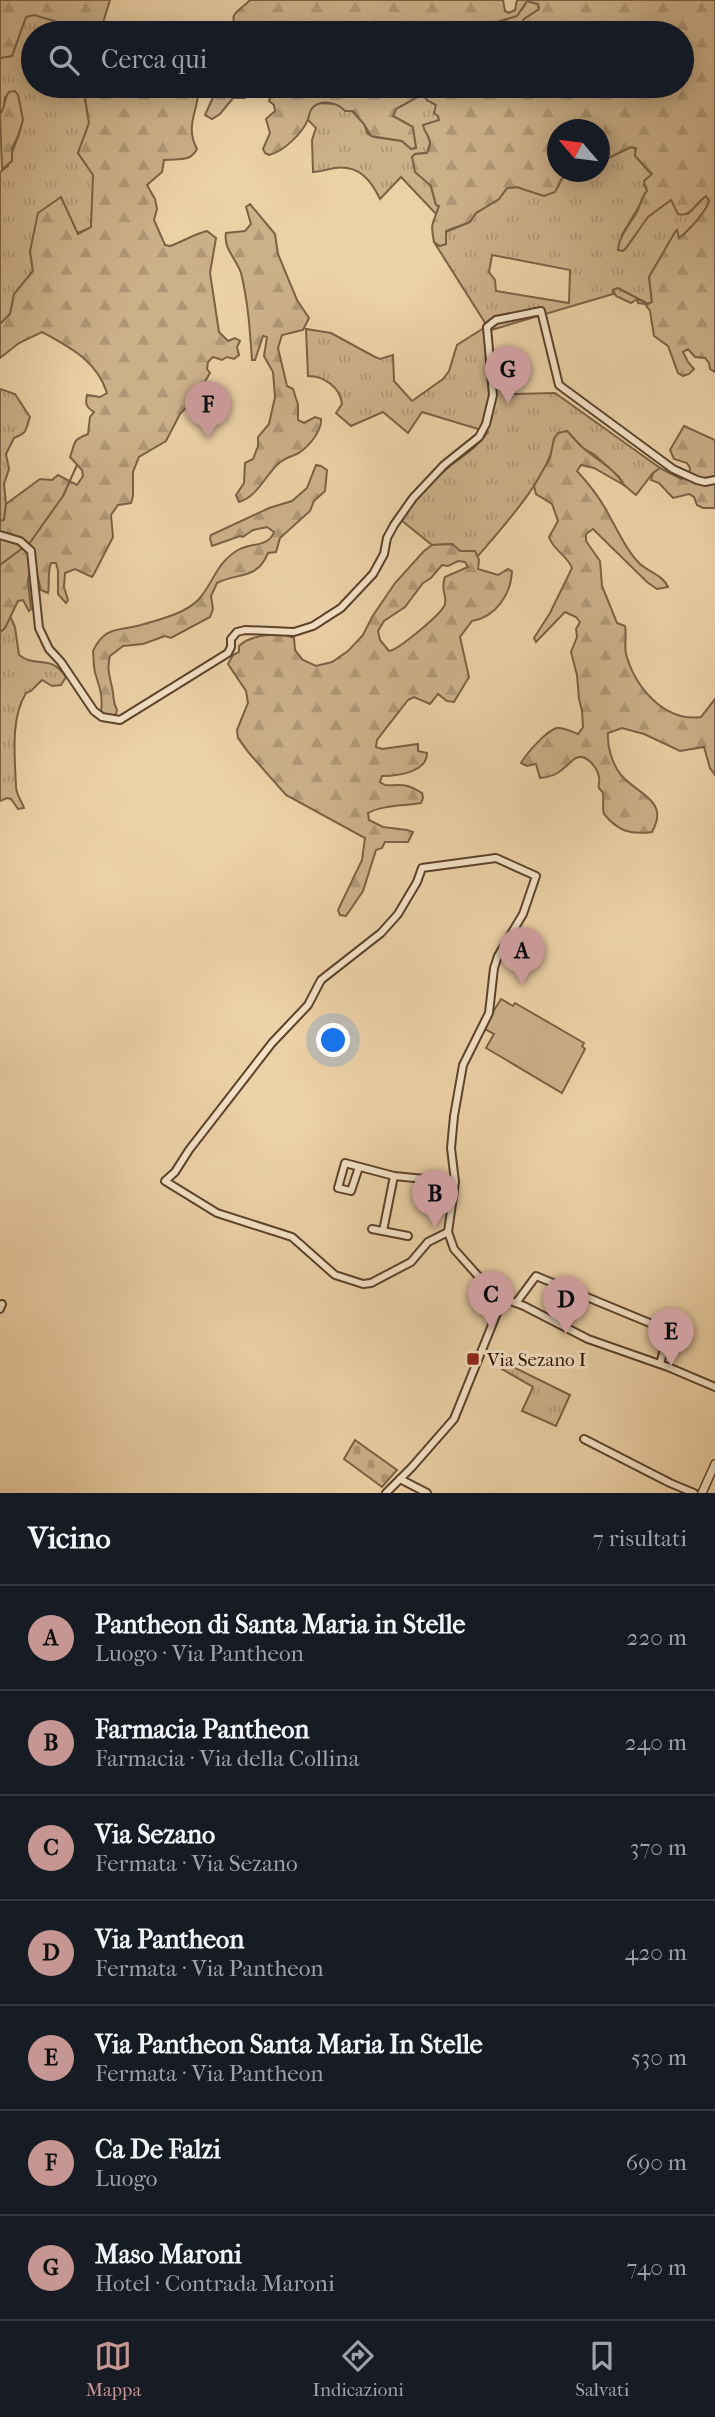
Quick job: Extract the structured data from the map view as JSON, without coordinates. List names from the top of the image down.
{
  "places": {
    "transit": ["Via Sezano I"]
  },
  "north": "top left",
  "page": {
    "search": "Cerca qui",
    "pins": [
      "G",
      "F",
      "A",
      "B",
      "C",
      "D",
      "E"
    ],
    "heading": ["Vicino", "7 risultati"],
    "list": [
      {
        "mark": "A",
        "name": "Pantheon di Santa Maria in Stelle",
        "note": "Luogo · Via Pantheon",
        "value": "220 m"
      },
      {
        "mark": "B",
        "name": "Farmacia Pantheon",
        "note": "Farmacia · Via della Collina",
        "value": "240 m"
      },
      {
        "mark": "C",
        "name": "Via Sezano",
        "note": "Fermata · Via Sezano",
        "value": "370 m"
      },
      {
        "mark": "D",
        "name": "Via Pantheon",
        "note": "Fermata · Via Pantheon",
        "value": "420 m"
      },
      {
        "mark": "E",
        "name": "Via Pantheon Santa Maria In Stelle",
        "note": "Fermata · Via Pantheon",
        "value": "530 m"
      },
      {
        "mark": "F",
        "name": "Ca De Falzi",
        "note": "Luogo",
        "value": "690 m"
      },
      {
        "mark": "G",
        "name": "Maso Maroni",
        "note": "Hotel · Contrada Maroni",
        "value": "740 m"
      }
    ],
    "nav": ["Mappa", "Indicazioni", "Salvati"]
  }
}
